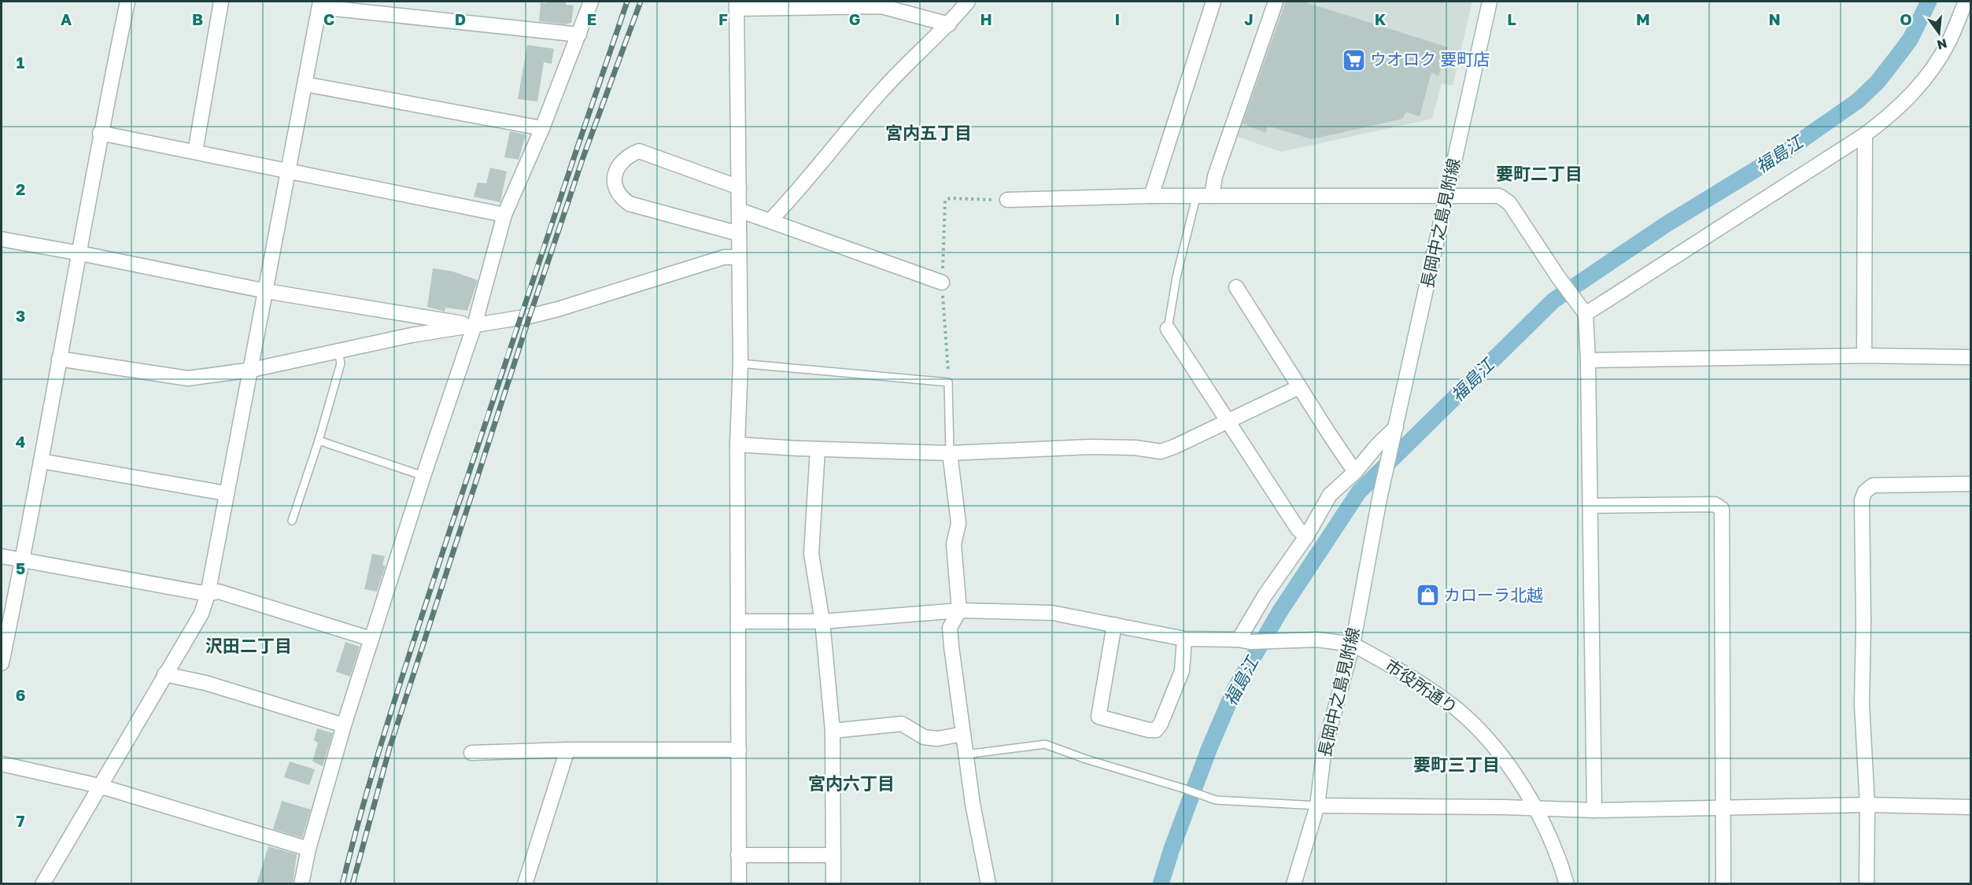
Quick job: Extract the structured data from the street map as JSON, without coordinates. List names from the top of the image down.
{
  "streets": {
    "street": ["長岡中之島見附線", "市役所通り"]
  },
  "crossings": [
    ["長岡中之島見附線", "市役所通り"]
  ],
  "districts": [
    "宮内五丁目",
    "要町二丁目",
    "沢田二丁目",
    "要町三丁目",
    "宮内六丁目"
  ],
  "water": ["福島江"],
  "places": {
    "supermarket": ["ウオロク 要町店"],
    "shop": ["カローラ北越"]
  },
  "north": "bottom",
  "grid": {
    "columns": [
      "A",
      "B",
      "C",
      "D",
      "E",
      "F",
      "G",
      "H",
      "I",
      "J",
      "K",
      "L",
      "M",
      "N",
      "O"
    ],
    "rows": [
      "1",
      "2",
      "3",
      "4",
      "5",
      "6",
      "7"
    ]
  }
}
